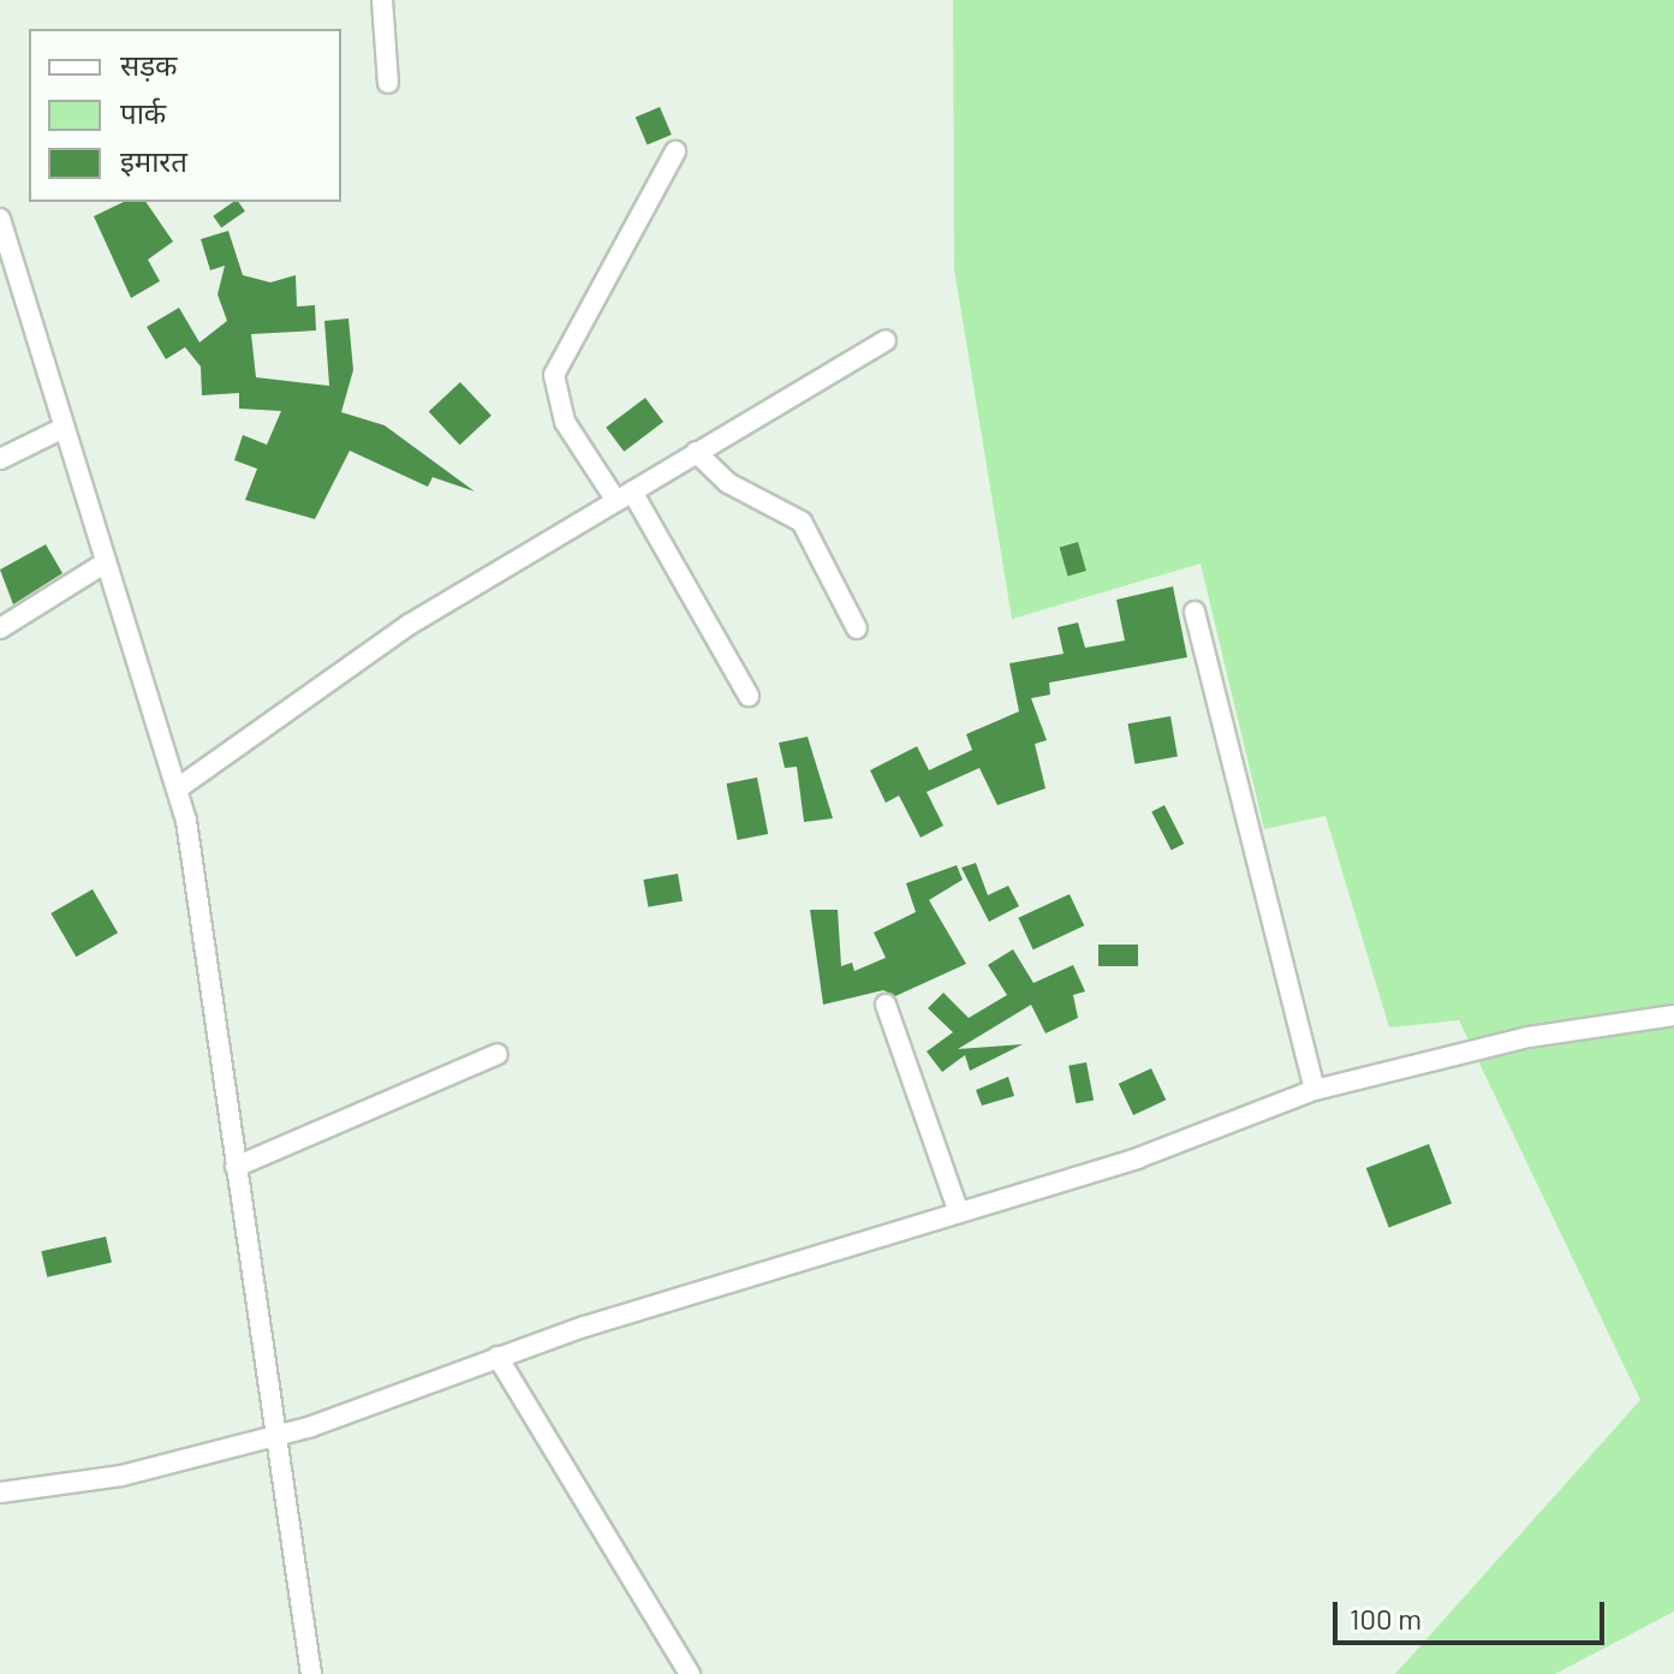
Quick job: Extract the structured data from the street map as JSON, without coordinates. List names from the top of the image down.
{
  "legend": ["सड़क", "पार्क", "इमारत"],
  "scale_bar": "100 m"
}
